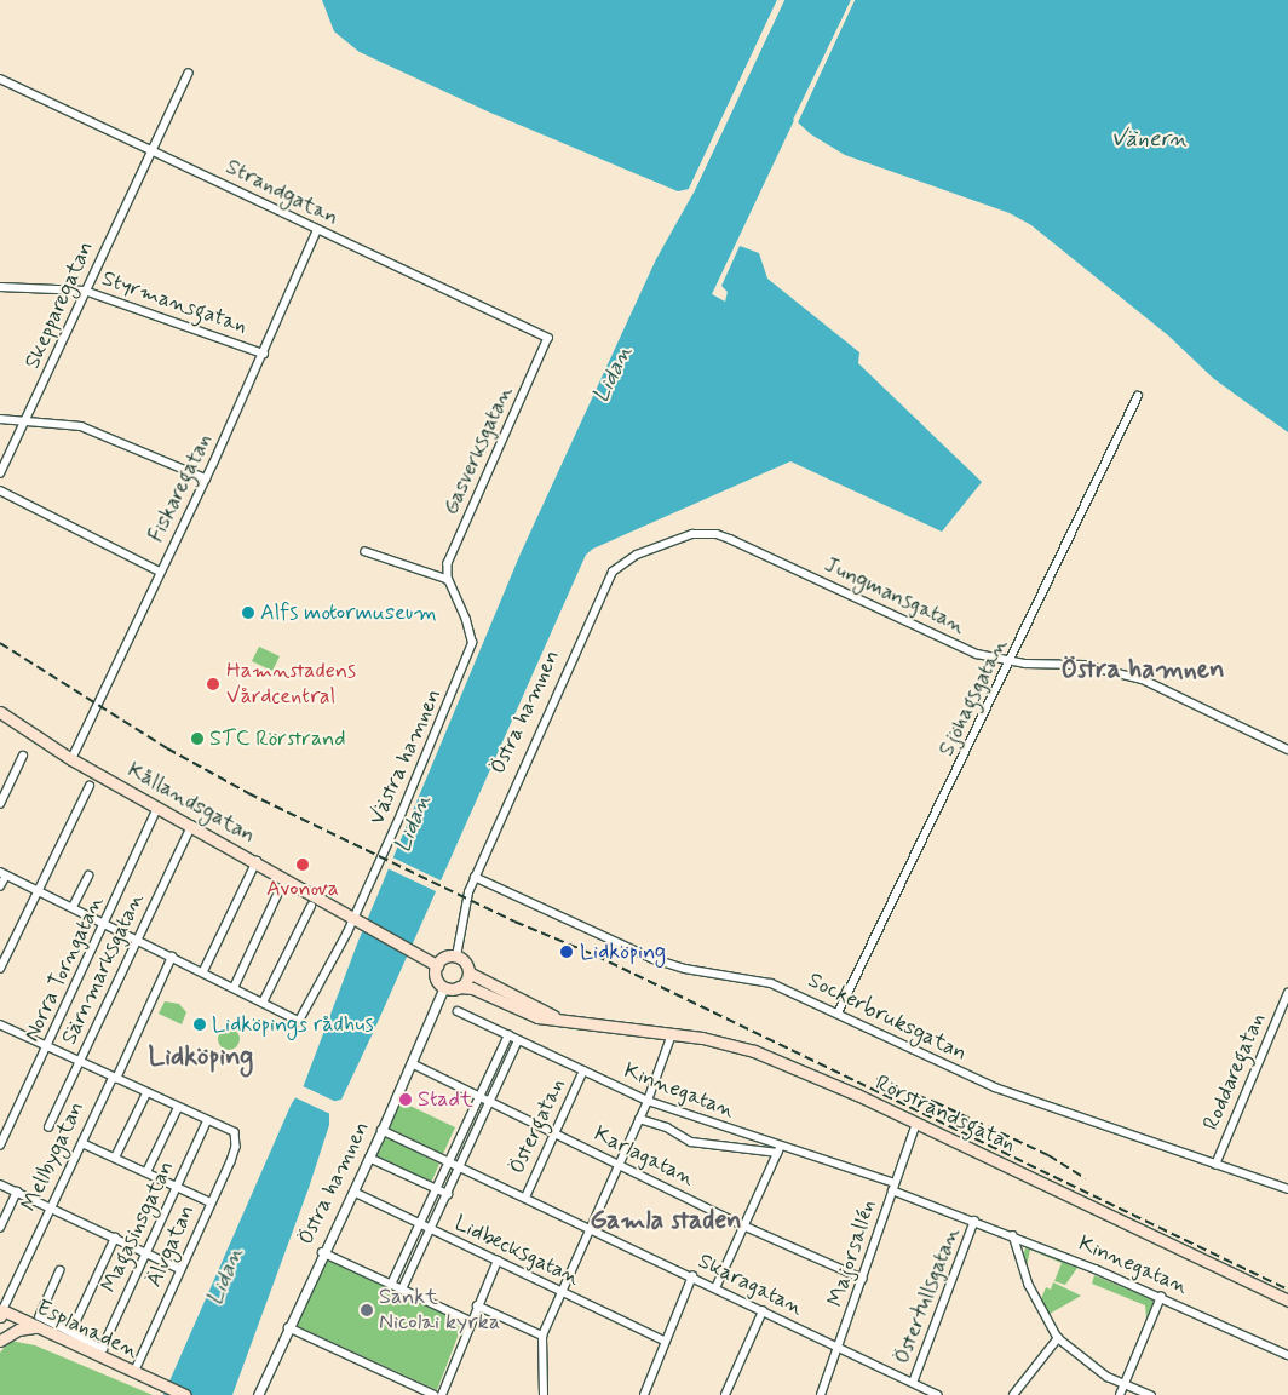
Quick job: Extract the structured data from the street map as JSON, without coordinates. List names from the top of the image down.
{
  "streets": {
    "main road": ["Kållandsgatan", "Rörstrandsgatan", "Esplanaden"],
    "street": [
      "Strandgatan",
      "Styrmansgatan",
      "Skepparegatan",
      "Gasverksgatan",
      "Fiskaregatan",
      "Jungmansgatan",
      "Sjöhagsgatan",
      "Östra hamnen",
      "Västra hamnen",
      "Norra Torngatan",
      "Särnmarksgatan",
      "Sockerbruksgatan",
      "Roddaregatan",
      "Kinnegatan",
      "Östergatan",
      "Mellbygatan",
      "Karlagatan",
      "Magasinsgatan",
      "Älvgatan",
      "Lidbecksgatan",
      "Majorsallén",
      "Skaragatan",
      "Östertullsgatan"
    ]
  },
  "crossings": [
    ["Strandgatan", "Skepparegatan"],
    ["Strandgatan", "Gasverksgatan"],
    ["Strandgatan", "Fiskaregatan"],
    ["Styrmansgatan", "Skepparegatan"],
    ["Styrmansgatan", "Fiskaregatan"],
    ["Gasverksgatan", "Västra hamnen"],
    ["Fiskaregatan", "Kållandsgatan"],
    ["Jungmansgatan", "Sjöhagsgatan"],
    ["Jungmansgatan", "Östra hamnen"],
    ["Sjöhagsgatan", "Sockerbruksgatan"],
    ["Östra hamnen", "Kållandsgatan"],
    ["Östra hamnen", "Sockerbruksgatan"],
    ["Östra hamnen", "Rörstrandsgatan"],
    ["Östra hamnen", "Karlagatan"],
    ["Östra hamnen", "Lidbecksgatan"],
    ["Östra hamnen", "Skaragatan"],
    ["Västra hamnen", "Kållandsgatan"],
    ["Kållandsgatan", "Norra Torngatan"],
    ["Kållandsgatan", "Särnmarksgatan"],
    ["Kållandsgatan", "Rörstrandsgatan"],
    ["Sockerbruksgatan", "Roddaregatan"],
    ["Kinnegatan", "Östergatan"],
    ["Kinnegatan", "Majorsallén"],
    ["Kinnegatan", "Östertullsgatan"],
    ["Rörstrandsgatan", "Majorsallén"],
    ["Östergatan", "Karlagatan"],
    ["Östergatan", "Skaragatan"],
    ["Mellbygatan", "Esplanaden"],
    ["Karlagatan", "Majorsallén"],
    ["Magasinsgatan", "Älvgatan"],
    ["Älvgatan", "Esplanaden"],
    ["Majorsallén", "Skaragatan"],
    ["Skaragatan", "Östertullsgatan"]
  ],
  "districts": ["Östra hamnen", "Lidköping", "Gamla staden"],
  "water": ["Vänern", "Lidan"],
  "places": [
    "Alfs motormuseum",
    "Hamnstadens Vårdcentral",
    "STC Rörstrand",
    "Avonova",
    "Lidköping",
    "Lidköpings rådhus",
    "Stadt",
    "Sankt Nicolai kyrka"
  ]
}
